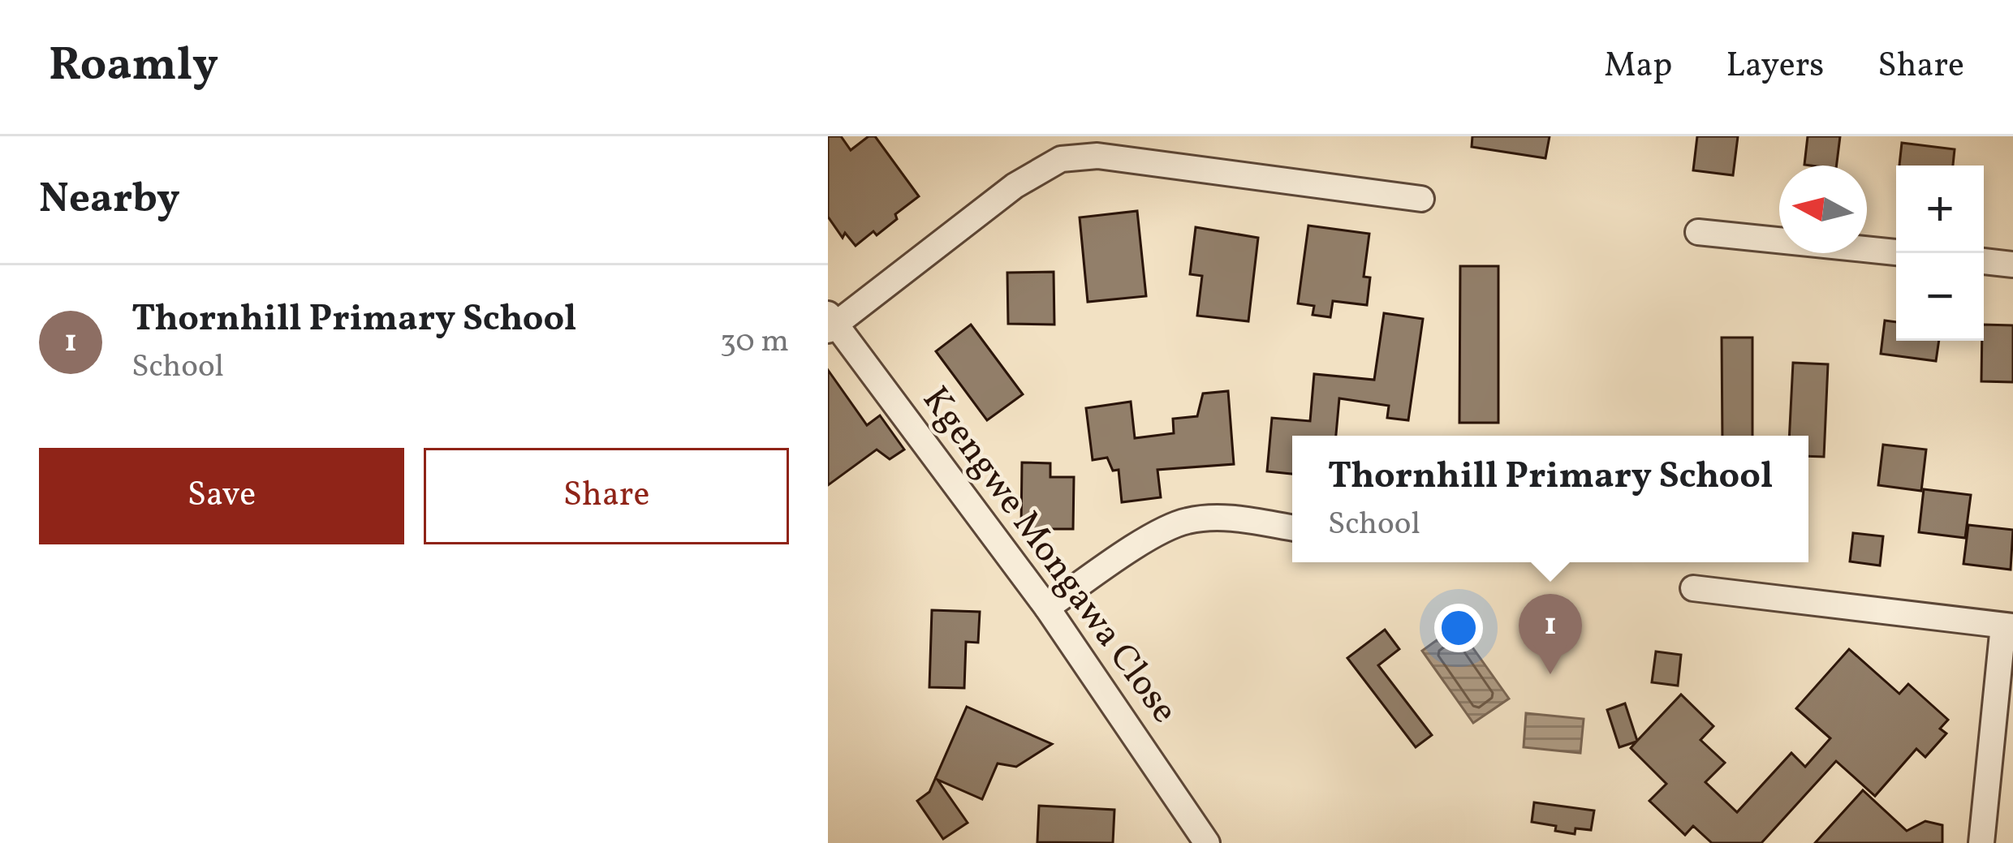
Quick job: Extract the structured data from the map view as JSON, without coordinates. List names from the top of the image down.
{
  "streets": {
    "street": ["Kgengwe Mongawa Close"]
  },
  "north": "left",
  "page": {
    "header": "Roamly",
    "nav": ["Map", "Layers", "Share"],
    "heading": "Nearby",
    "map_buttons": ["+", "−"],
    "list": [
      {
        "mark": "1",
        "name": "Thornhill Primary School",
        "note": "School",
        "value": "30 m"
      }
    ],
    "buttons": ["Save", "Share"],
    "popup": ["Thornhill Primary School", "School"],
    "pins": "1"
  }
}
